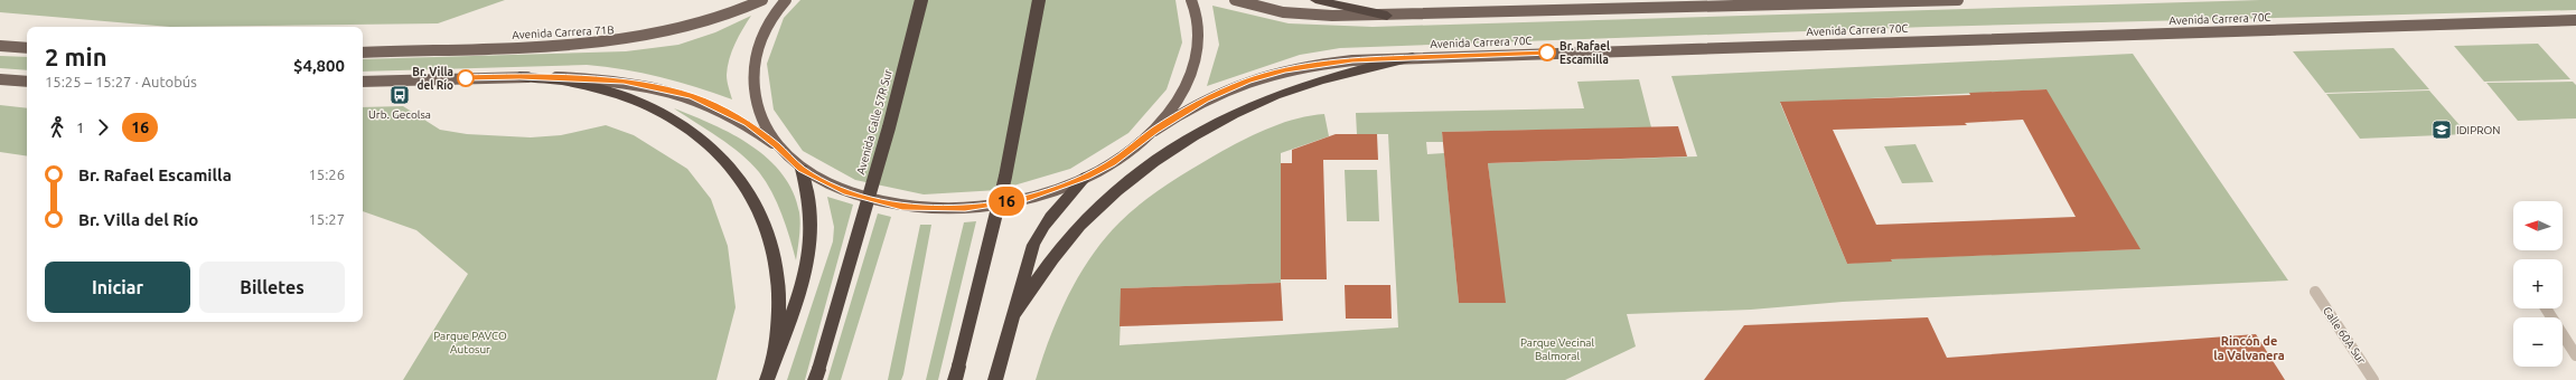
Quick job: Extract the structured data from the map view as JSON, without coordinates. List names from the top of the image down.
{
  "streets": {
    "highway": ["Avenida Calle 57R Sur"],
    "main road": ["Avenida Carrera 70C", "Avenida Carrera 71B"],
    "street": ["Calle 60A Sur"]
  },
  "districts": ["Rincón de la Valvanera"],
  "parks": ["Parque PAVCO Autosur", "Parque Vecinal Balmoral"],
  "places": {
    "other": ["Br. Rafael Escamilla", "Br. Villa del Río"],
    "bus stop": ["Urb. Gecolsa"],
    "school or university": ["IDIPRON"]
  },
  "lines": ["bus line 16"],
  "north": "left",
  "page": {
    "on_map": "16",
    "heading": ["2 min", "15:25 – 15:27 · Autobús", "$4,800"],
    "legs": ["1", "16"],
    "list": [
      {
        "name": "Br. Rafael Escamilla",
        "value": "15:26"
      },
      {
        "name": "Br. Villa del Río",
        "value": "15:27"
      }
    ],
    "map_buttons": ["+", "−"],
    "buttons": ["Iniciar", "Billetes"]
  }
}
